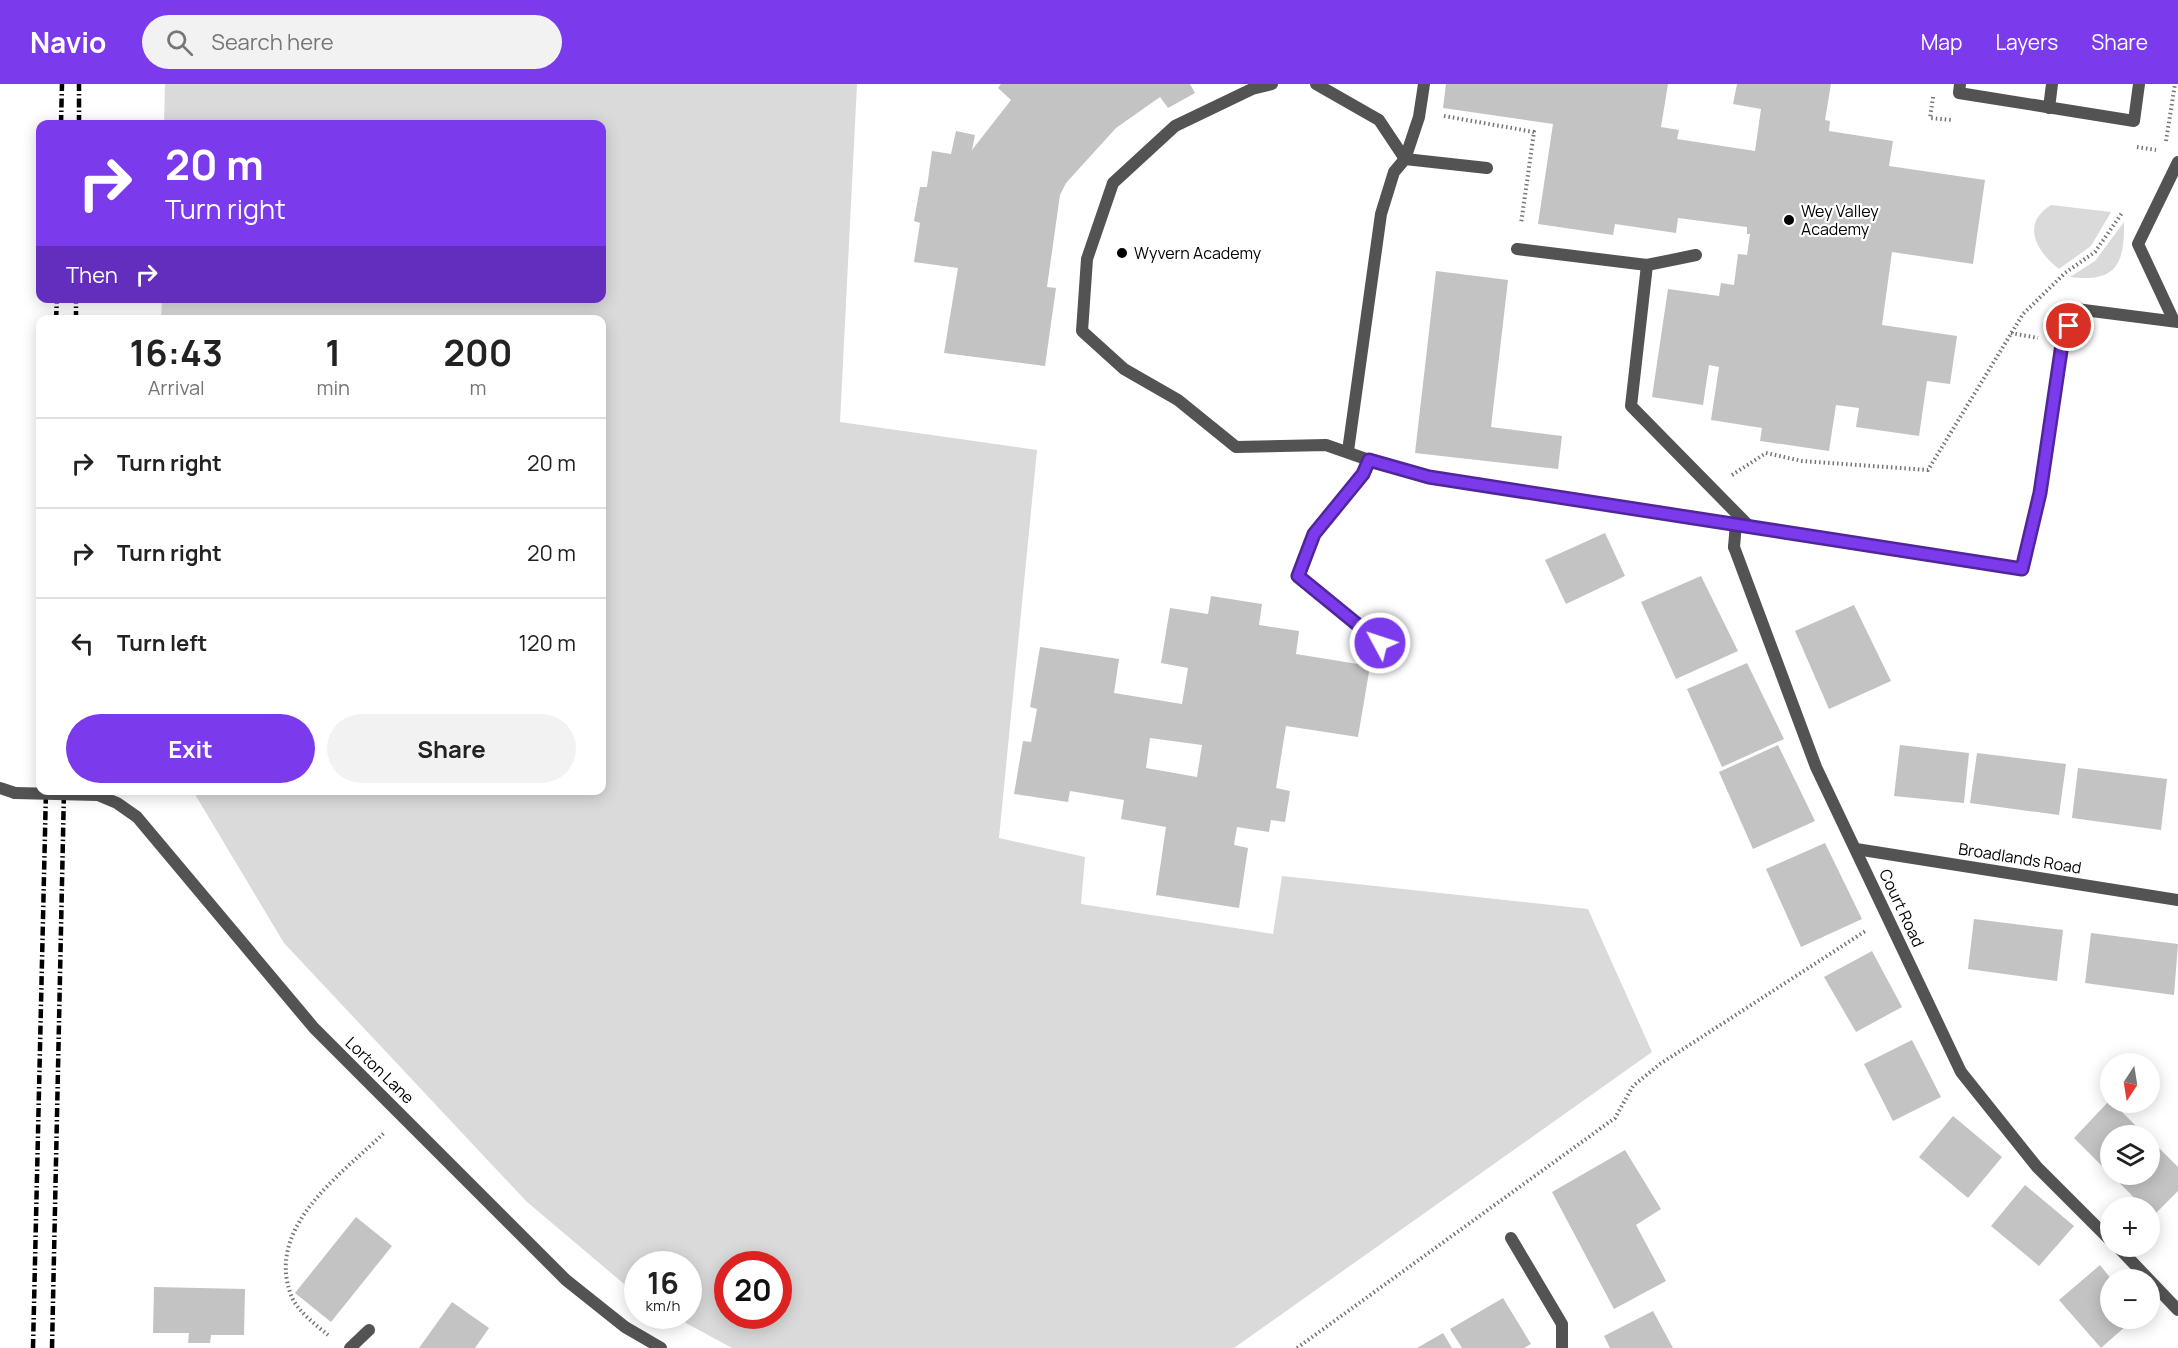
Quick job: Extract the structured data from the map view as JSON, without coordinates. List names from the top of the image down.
{
  "streets": {
    "street": ["Broadlands Road", "Court Road", "Lorton Lane"]
  },
  "crossings": [
    ["Broadlands Road", "Court Road"]
  ],
  "places": ["Wey Valley Academy", "Wyvern Academy"],
  "north": "bottom",
  "page": {
    "header": "Navio",
    "search": "Search here",
    "nav": ["Map", "Layers", "Share"],
    "turn": ["20 m", "Turn right"],
    "then": "Then",
    "eta": [
      "16:43",
      "Arrival",
      "1",
      "min",
      "200",
      "m"
    ],
    "list": [
      {
        "name": "Turn right",
        "value": "20 m"
      },
      {
        "name": "Turn right",
        "value": "20 m"
      },
      {
        "name": "Turn left",
        "value": "120 m"
      }
    ],
    "buttons": ["Exit", "Share"],
    "map_buttons": ["+", "−"],
    "speed": "16 km/h",
    "limit": "20"
  }
}
